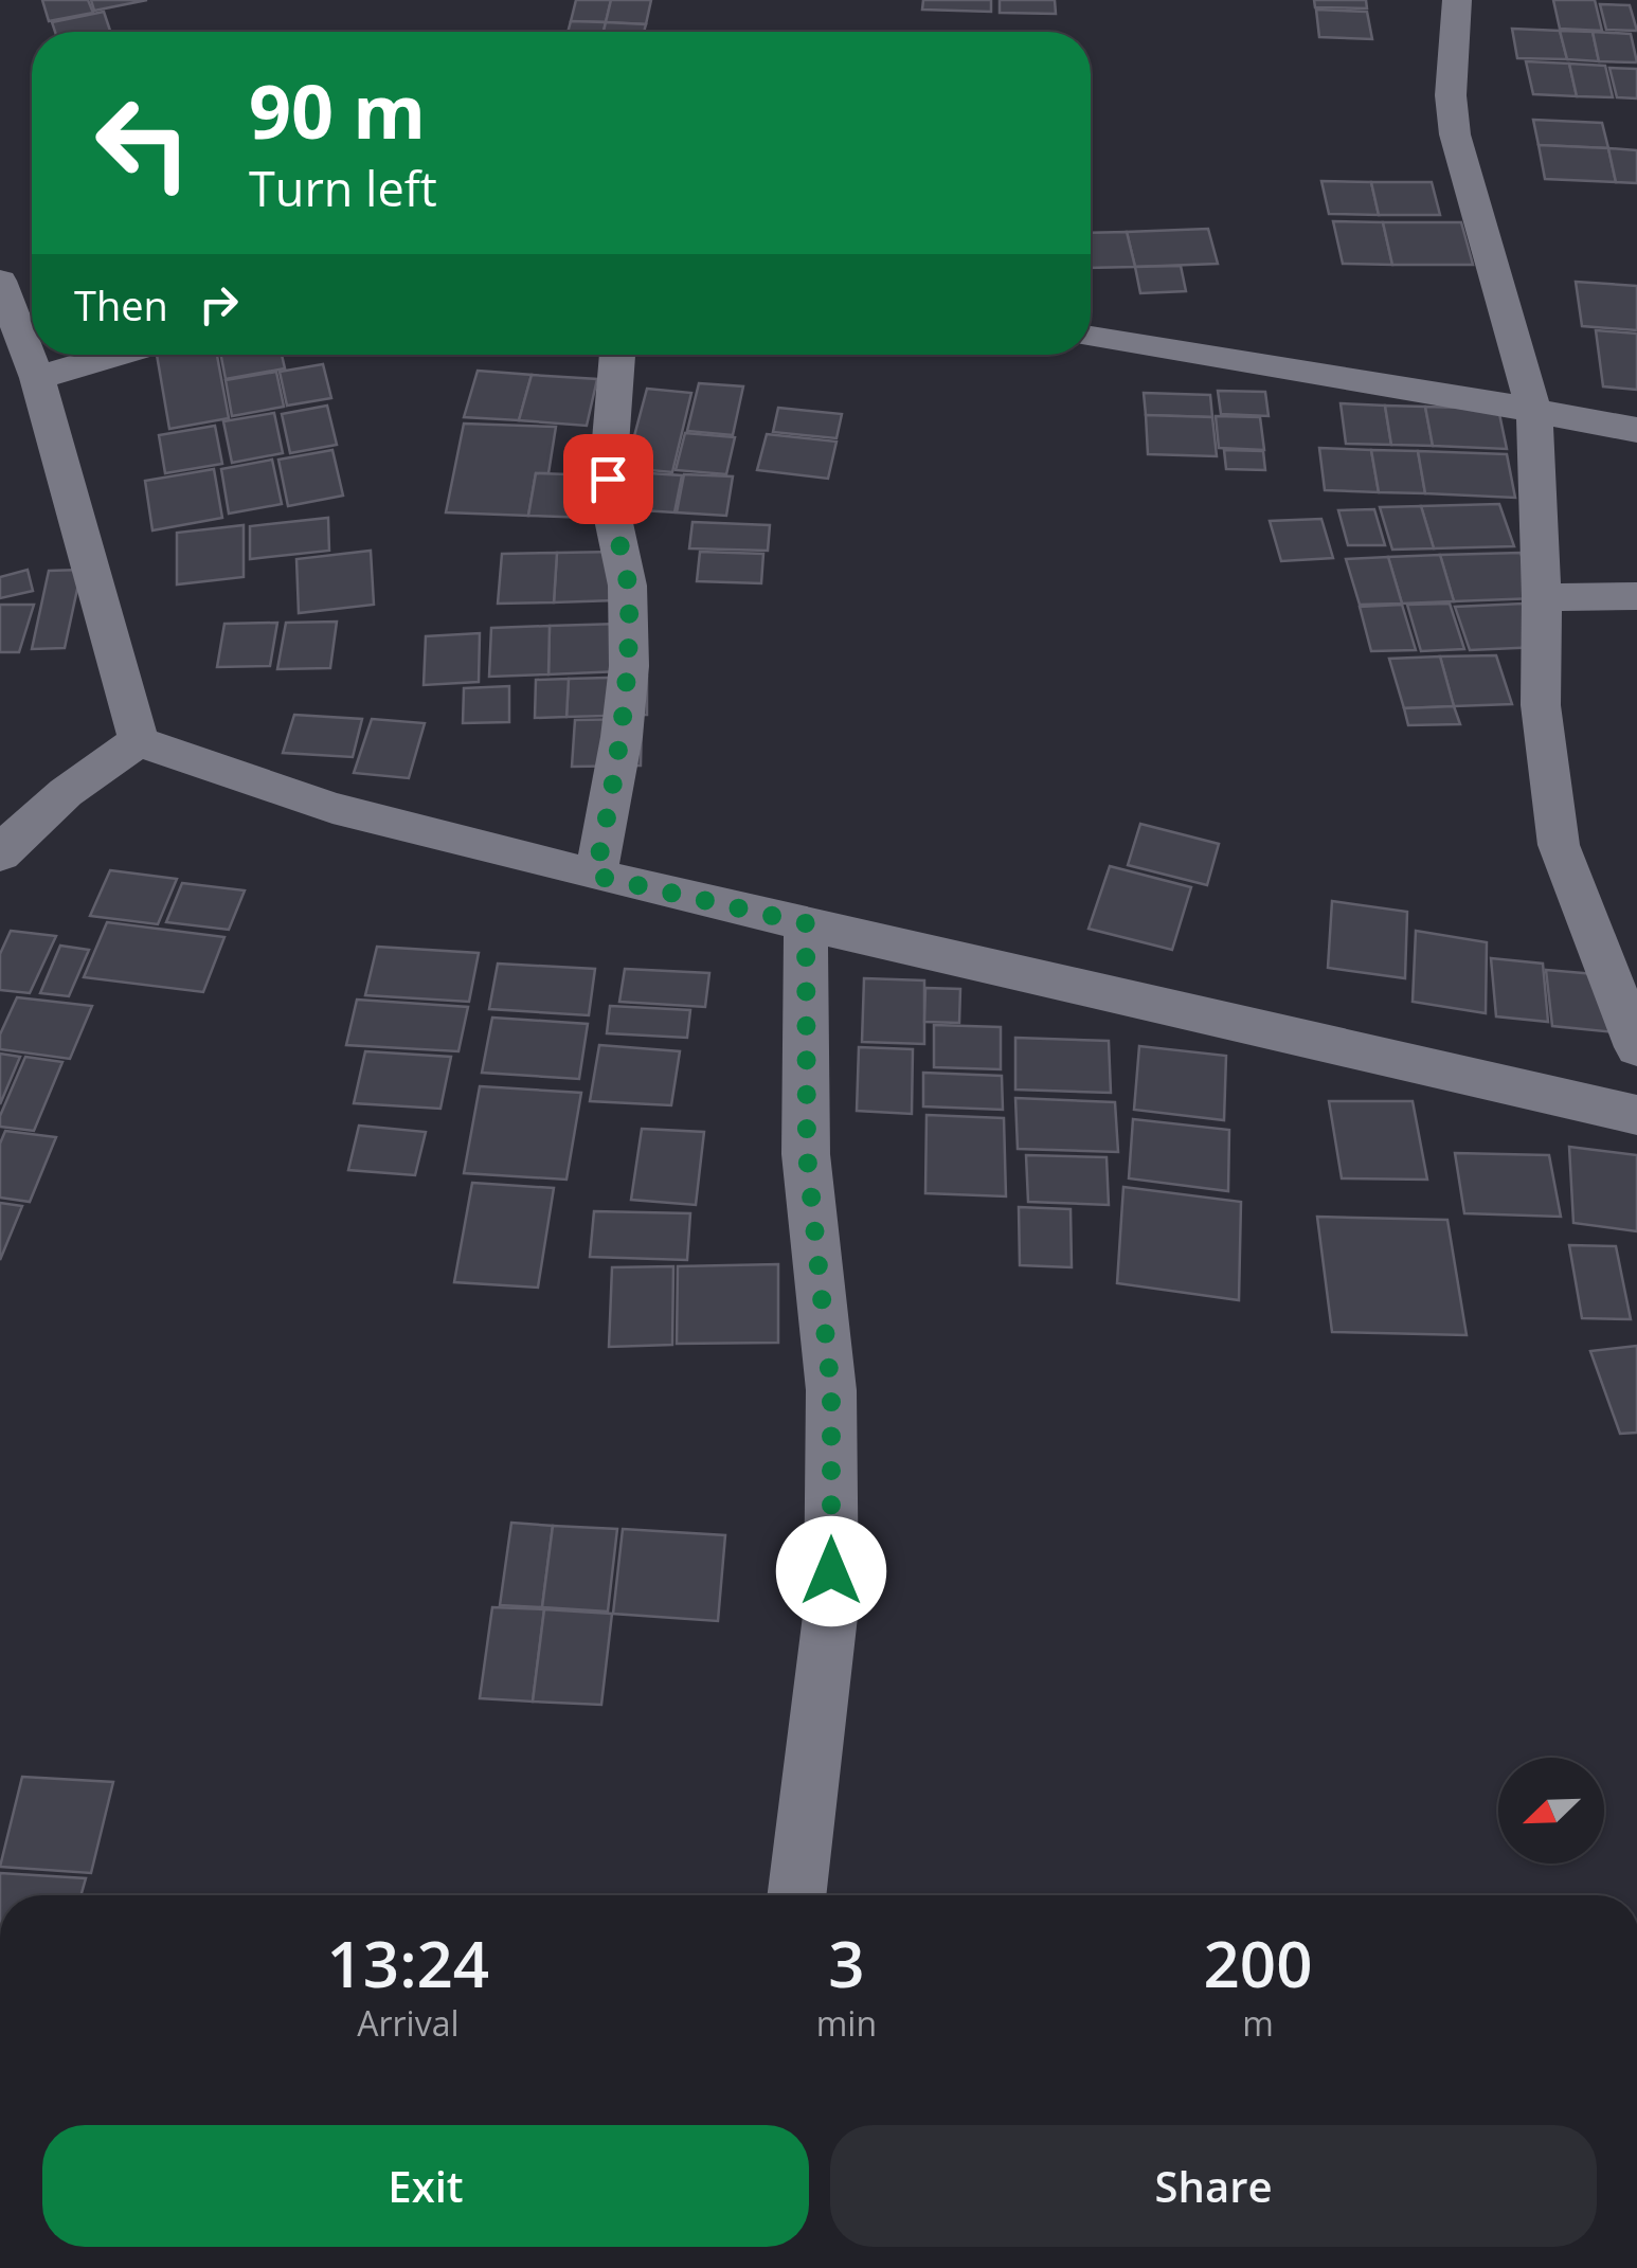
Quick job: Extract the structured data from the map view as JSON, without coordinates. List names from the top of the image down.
{
  "north": "bottom left",
  "page": {
    "turn": ["90 m", "Turn left"],
    "then": "Then",
    "eta": [
      "13:24",
      "Arrival",
      "3",
      "min",
      "200",
      "m"
    ],
    "buttons": ["Exit", "Share"]
  }
}
